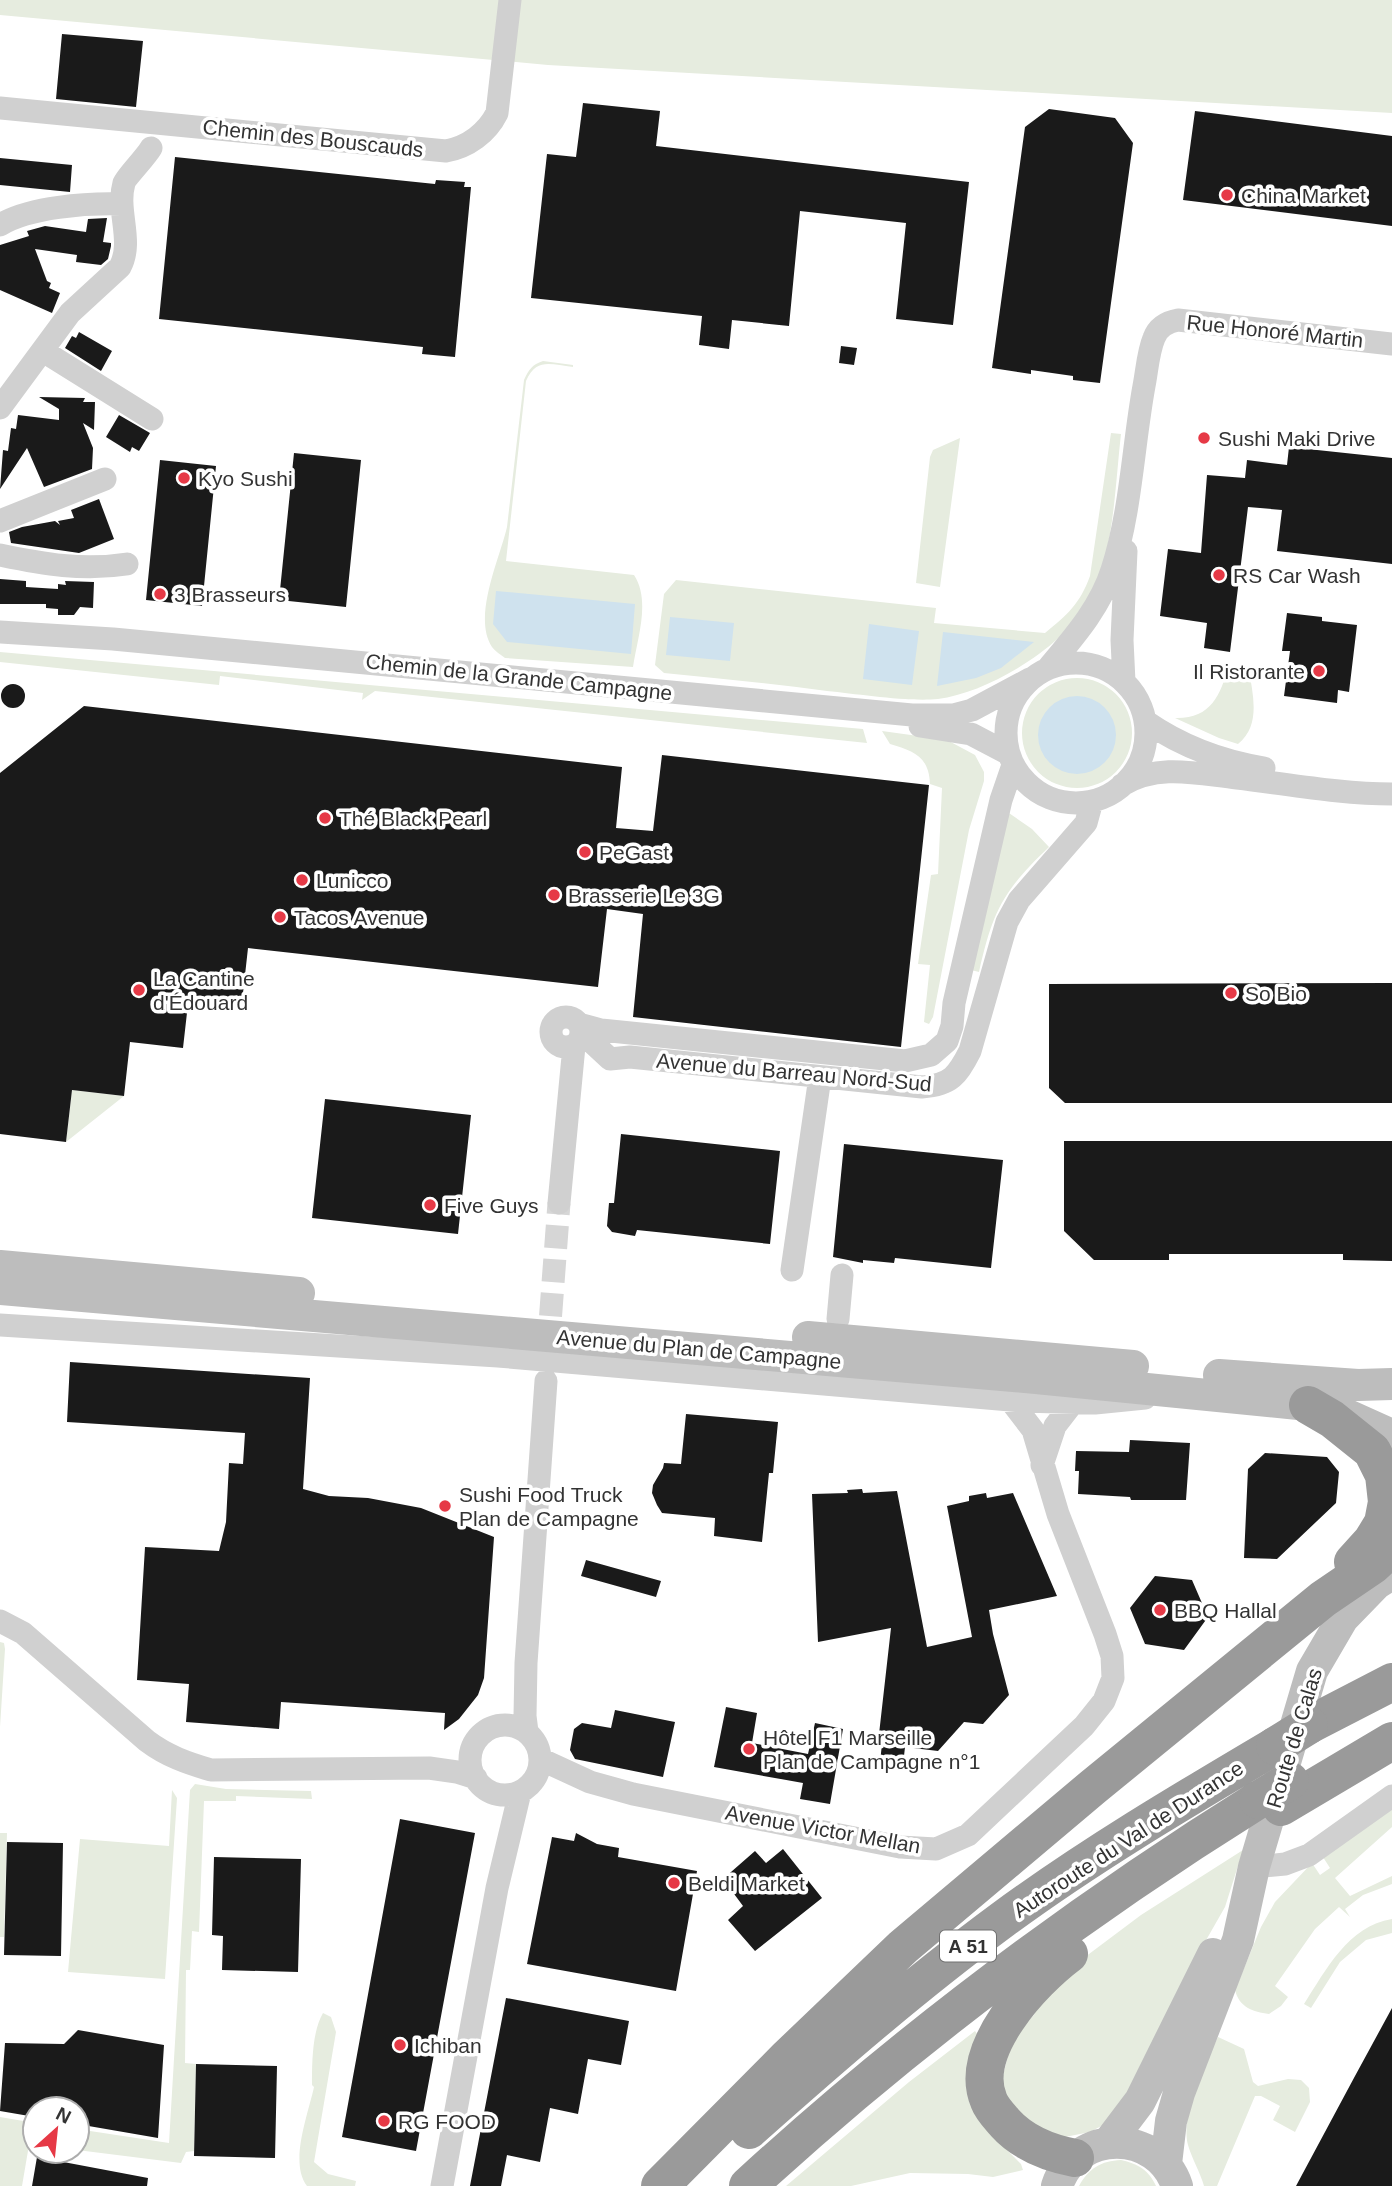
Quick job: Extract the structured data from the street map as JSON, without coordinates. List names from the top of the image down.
{
  "streets": {
    "highway": ["Autoroute du Val de Durance", "A 51"],
    "main road": ["Avenue du Plan de Campagne", "Route de Calas"],
    "street": [
      "Chemin des Bouscauds",
      "Rue Honoré Martin",
      "Chemin de la Grande Campagne",
      "Avenue du Barreau Nord-Sud",
      "Avenue Victor Mellan"
    ]
  },
  "crossings": [
    ["Rue Honoré Martin", "Chemin de la Grande Campagne"],
    ["Rue Honoré Martin", "Avenue du Barreau Nord-Sud"],
    ["Chemin de la Grande Campagne", "Avenue du Barreau Nord-Sud"]
  ],
  "places": [
    "China Market",
    "Sushi Maki Drive",
    "Kyo Sushi",
    "RS Car Wash",
    "3 Brasseurs",
    "Il Ristorante",
    "Thé Black Pearl",
    "PeGast",
    "Lunicco",
    "Brasserie Le 3G",
    "Tacos Avenue",
    "La Cantine d'Édouard",
    "So Bio",
    "Five Guys",
    "Sushi Food Truck Plan de Campagne",
    "BBQ Hallal",
    "Hôtel F1 Marseille Plan de Campagne n°1",
    "Beldi Market",
    "Ichiban",
    "RG FOOD"
  ],
  "north": "top right"
}
